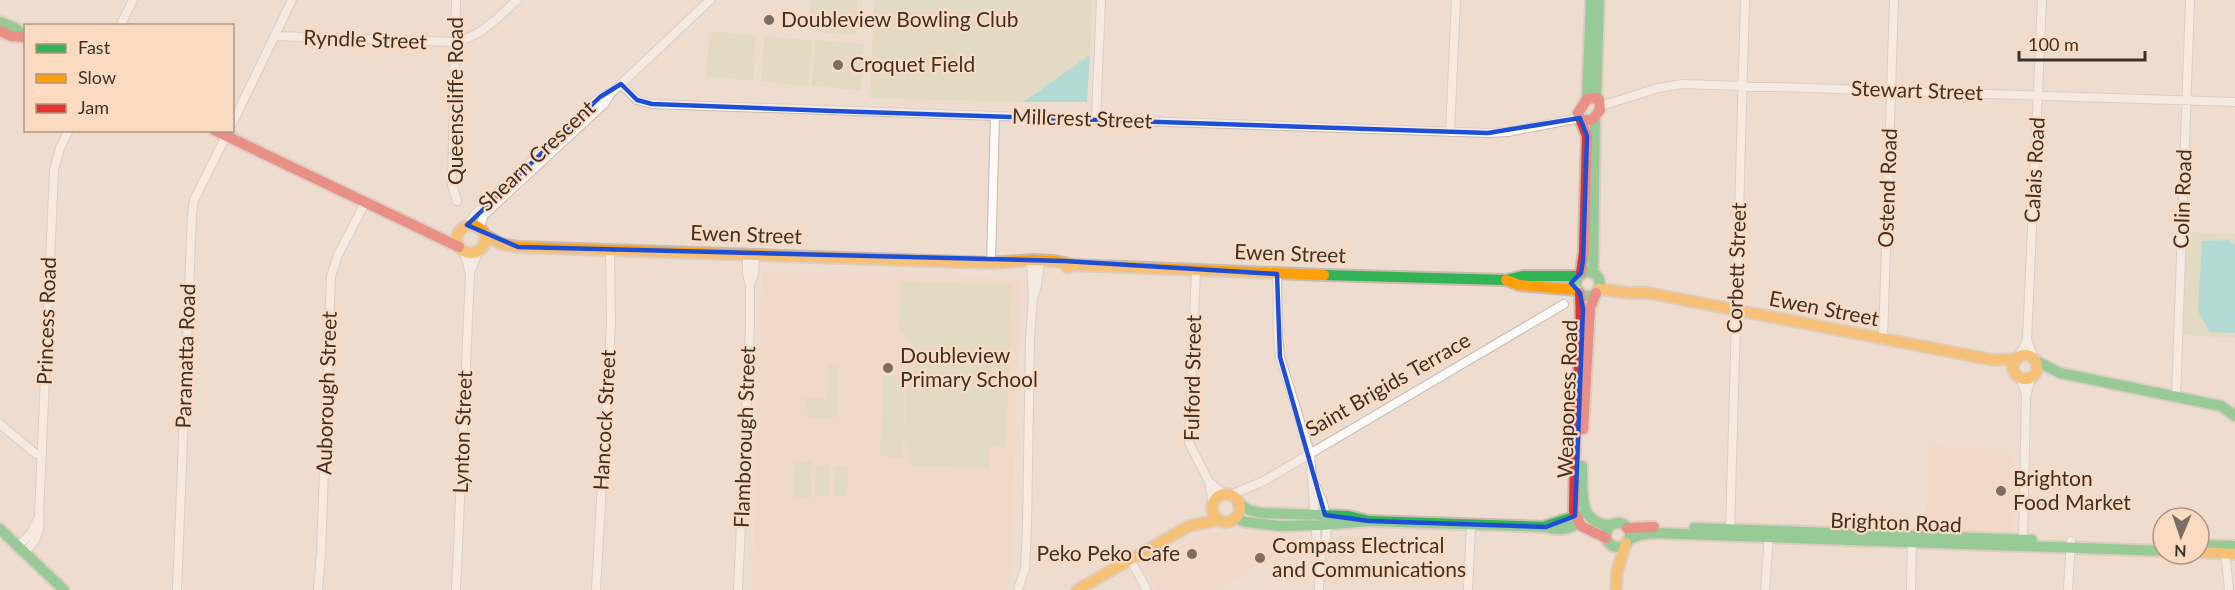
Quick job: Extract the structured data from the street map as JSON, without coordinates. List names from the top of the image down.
{
  "streets": {
    "main road": ["Ewen Street", "Weaponess Road", "Brighton Road"],
    "street": [
      "Ryndle Street",
      "Stewart Street",
      "Queenscliffe Road",
      "Millcrest Street",
      "Shearn Crescent",
      "Calais Road",
      "Ostend Road",
      "Colin Road",
      "Corbett Street",
      "Princess Road",
      "Paramatta Road",
      "Fulford Street",
      "Saint Brigids Terrace",
      "Auborough Street",
      "Hancock Street",
      "Lynton Street",
      "Flamborough Street"
    ]
  },
  "crossings": [
    ["Ryndle Street", "Queenscliffe Road"],
    ["Stewart Street", "Calais Road"],
    ["Stewart Street", "Ostend Road"],
    ["Stewart Street", "Colin Road"],
    ["Stewart Street", "Corbett Street"],
    ["Millcrest Street", "Shearn Crescent"],
    ["Shearn Crescent", "Ewen Street"],
    ["Calais Road", "Ewen Street"],
    ["Ostend Road", "Ewen Street"],
    ["Ewen Street", "Corbett Street"],
    ["Ewen Street", "Paramatta Road"],
    ["Ewen Street", "Fulford Street"],
    ["Ewen Street", "Auborough Street"],
    ["Ewen Street", "Weaponess Road"],
    ["Ewen Street", "Hancock Street"],
    ["Ewen Street", "Lynton Street"],
    ["Ewen Street", "Flamborough Street"],
    ["Corbett Street", "Brighton Road"],
    ["Fulford Street", "Saint Brigids Terrace"]
  ],
  "places": [
    "Doubleview Bowling Club",
    "Croquet Field",
    "Doubleview Primary School",
    "Brighton Food Market",
    "Peko Peko Cafe",
    "Compass Electrical and Communications"
  ],
  "legend": ["Fast", "Slow", "Jam"],
  "scale_bar": "100 m",
  "north": "bottom"
}
